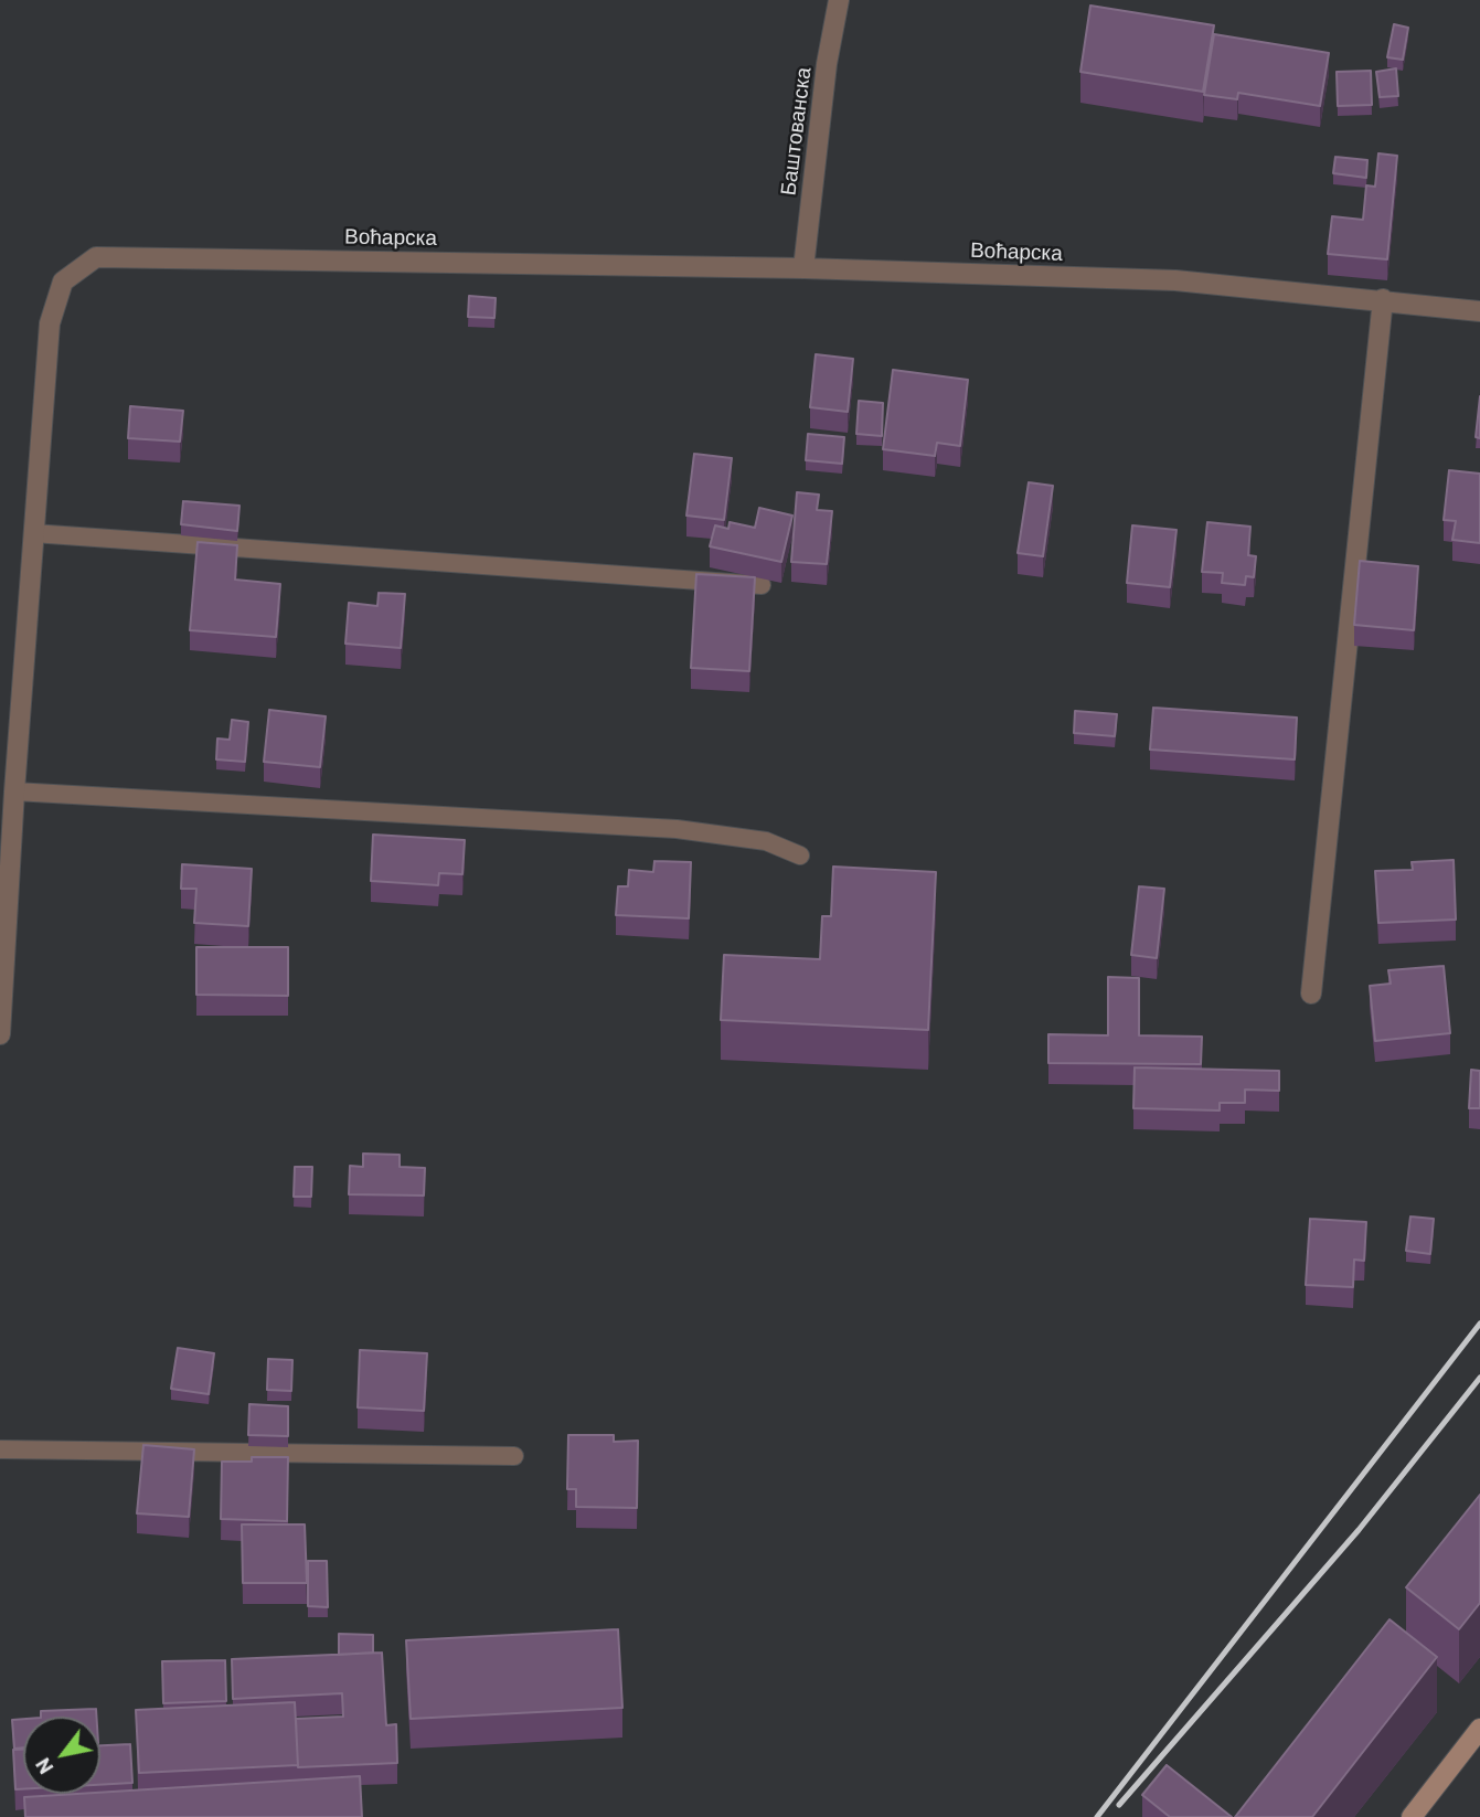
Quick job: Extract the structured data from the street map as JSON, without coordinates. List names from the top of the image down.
{
  "streets": {
    "street": ["Баштованска", "Воћарска"]
  },
  "crossings": [
    ["Баштованска", "Воћарска"]
  ],
  "north": "bottom left"
}
